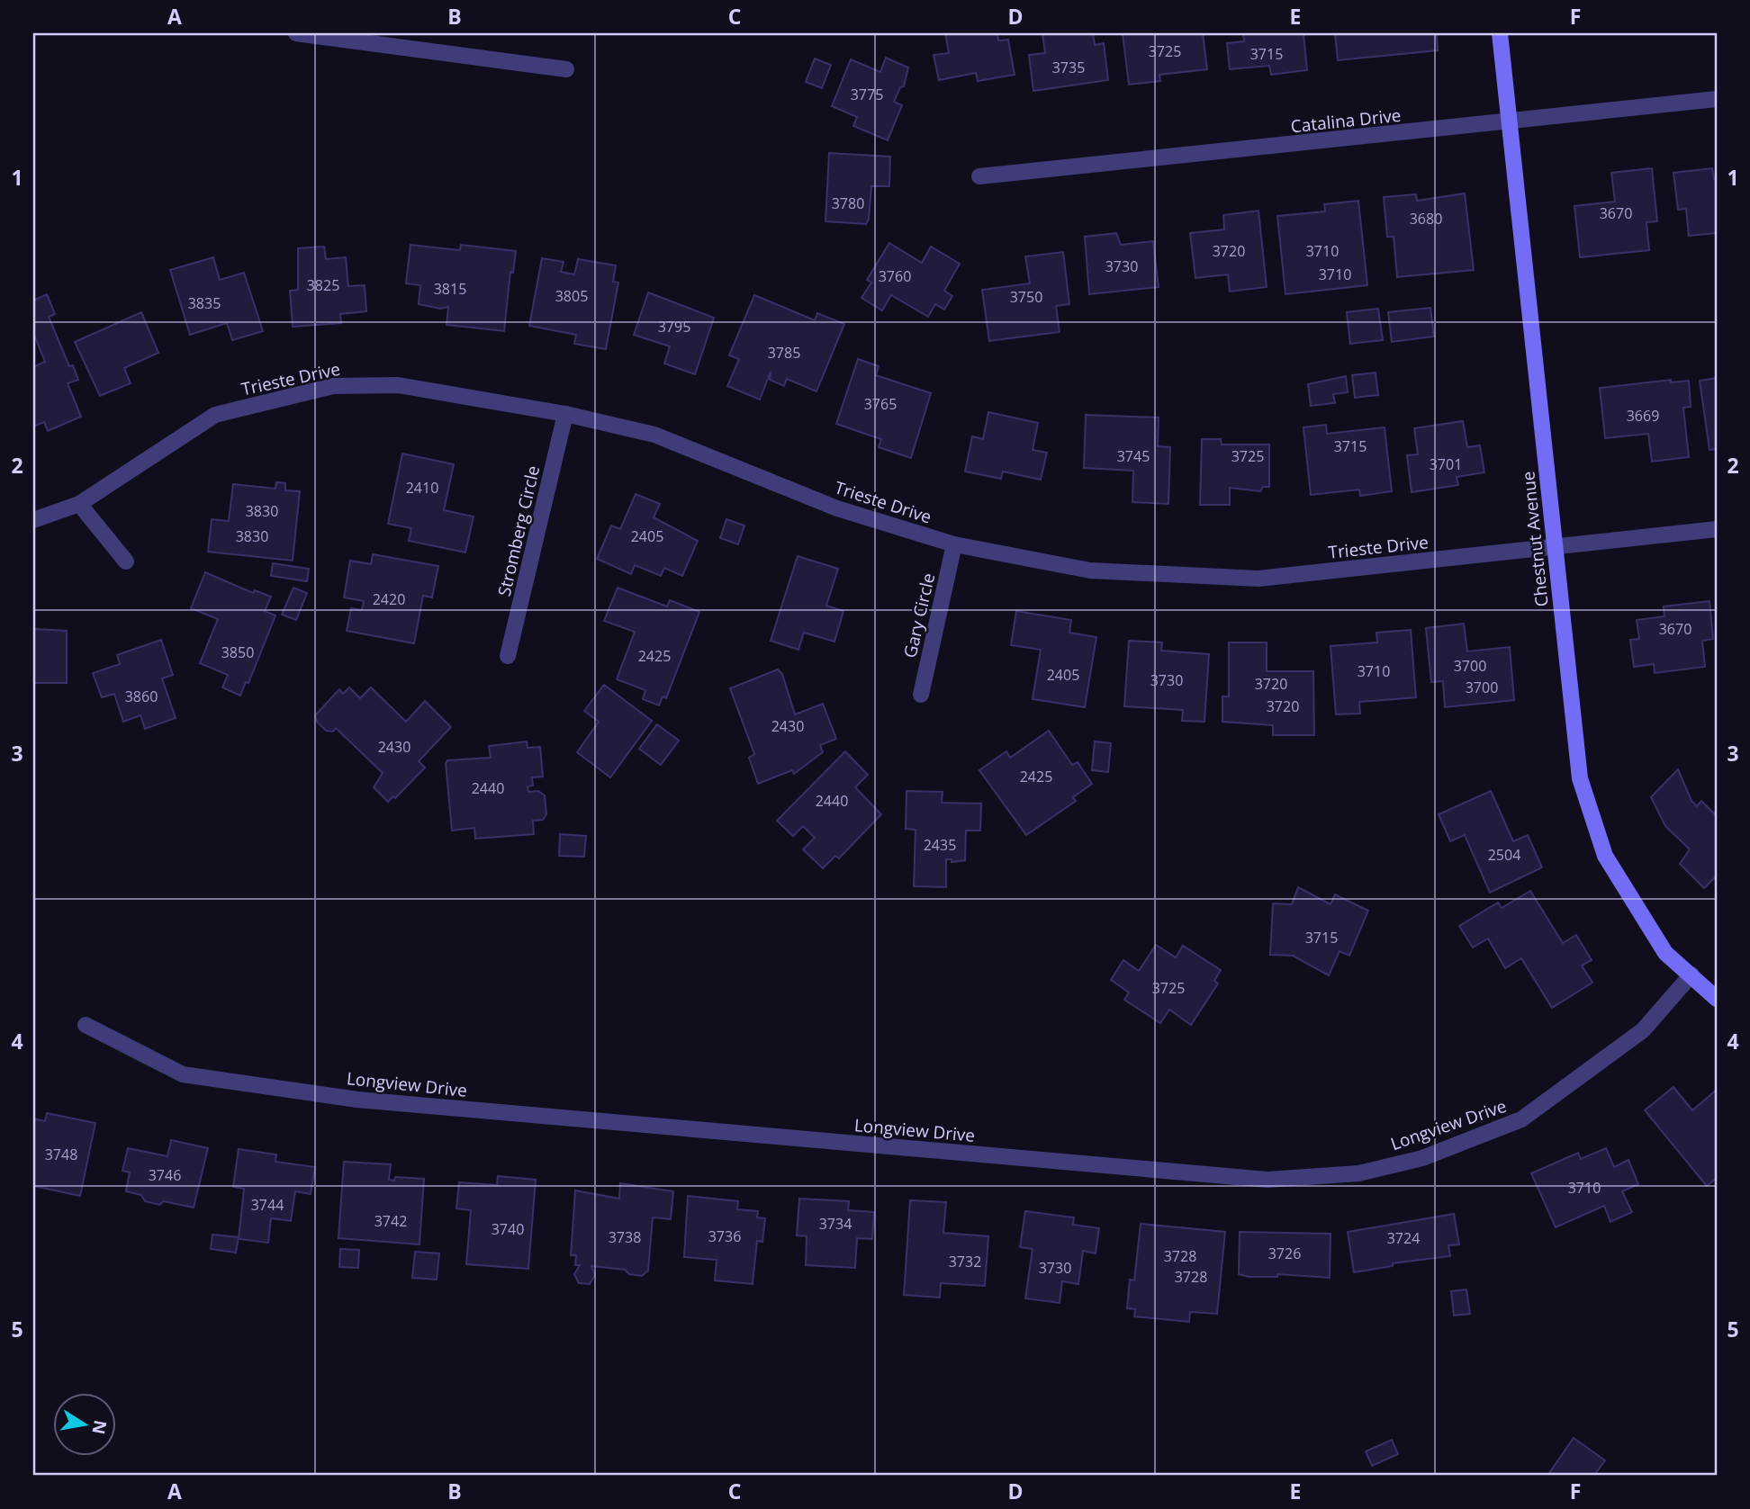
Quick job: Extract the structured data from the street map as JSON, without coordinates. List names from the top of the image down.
{
  "streets": {
    "street": [
      "Catalina Drive",
      "Trieste Drive",
      "Stromberg Circle",
      "Chestnut Avenue",
      "Gary Circle",
      "Longview Drive"
    ]
  },
  "crossings": [
    ["Catalina Drive", "Chestnut Avenue"],
    ["Trieste Drive", "Stromberg Circle"],
    ["Trieste Drive", "Chestnut Avenue"],
    ["Trieste Drive", "Gary Circle"],
    ["Chestnut Avenue", "Longview Drive"]
  ],
  "house_numbers": [
    "3725",
    "3715",
    "3735",
    "3775",
    "3780",
    "3670",
    "3680",
    "3720",
    "3710",
    "3730",
    "3710",
    "3760",
    "3825",
    "3815",
    "3805",
    "3750",
    "3835",
    "3795",
    "3785",
    "3765",
    "3669",
    "3715",
    "3745",
    "3725",
    "3701",
    "2410",
    "3830",
    "3830",
    "2405",
    "2420",
    "3670",
    "3850",
    "2425",
    "3700",
    "3710",
    "2405",
    "3730",
    "3720",
    "3700",
    "3860",
    "3720",
    "2430",
    "2430",
    "2425",
    "2440",
    "2440",
    "2435",
    "2504",
    "3715",
    "3725",
    "3748",
    "3746",
    "3710",
    "3744",
    "3742",
    "3734",
    "3740",
    "3736",
    "3738",
    "3724",
    "3726",
    "3728",
    "3732",
    "3730",
    "3728"
  ],
  "north": "right",
  "grid": {
    "columns": [
      "A",
      "B",
      "C",
      "D",
      "E",
      "F"
    ],
    "rows": [
      "1",
      "2",
      "3",
      "4",
      "5"
    ]
  }
}
